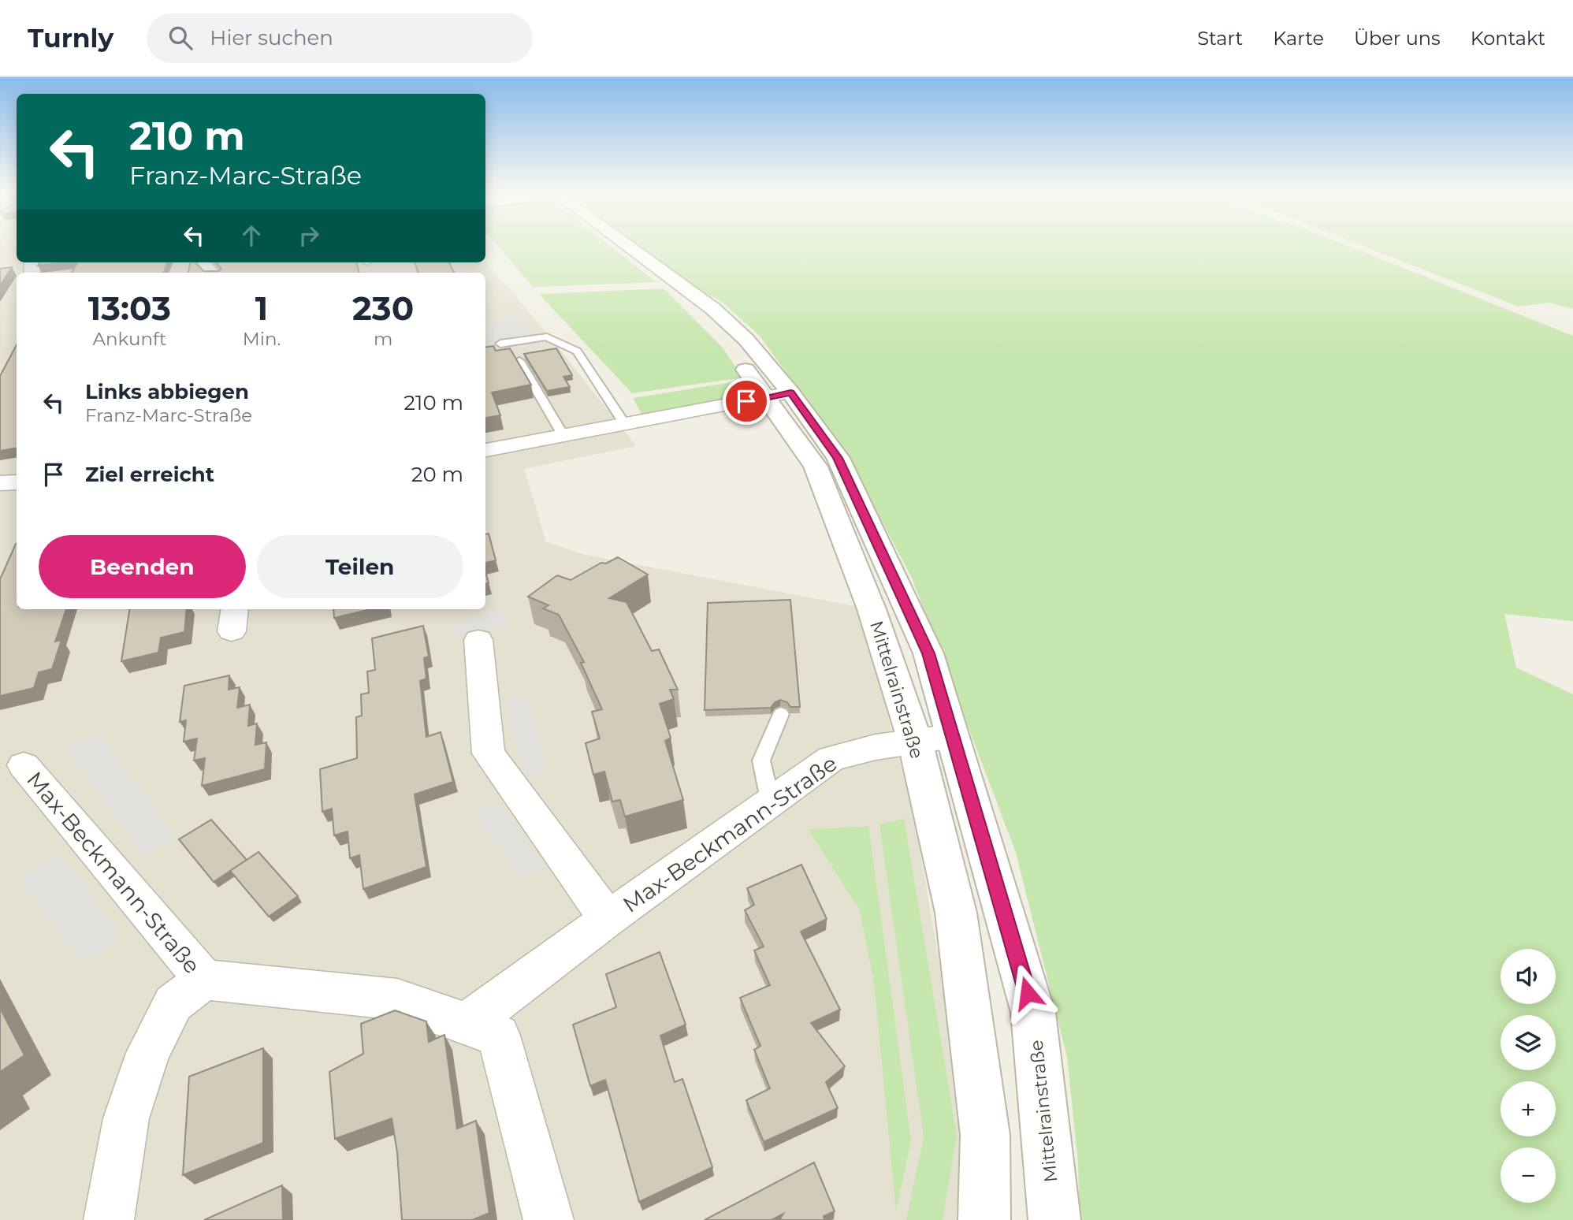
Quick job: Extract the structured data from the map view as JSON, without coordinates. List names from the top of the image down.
{
  "streets": {
    "street": ["Mittelrainstraße", "Max-Beckmann-Straße"]
  },
  "crossings": [
    ["Mittelrainstraße", "Max-Beckmann-Straße"]
  ],
  "page": {
    "header": "Turnly",
    "search": "Hier suchen",
    "nav": [
      "Start",
      "Karte",
      "Über uns",
      "Kontakt"
    ],
    "turn": ["210 m", "Franz-Marc-Straße"],
    "eta": [
      "13:03",
      "Ankunft",
      "1",
      "Min.",
      "230",
      "m"
    ],
    "list": [
      {
        "name": "Links abbiegen",
        "note": "Franz-Marc-Straße",
        "value": "210 m"
      },
      {
        "name": "Ziel erreicht",
        "value": "20 m"
      }
    ],
    "buttons": ["Beenden", "Teilen"],
    "map_buttons": ["+", "−"]
  }
}
